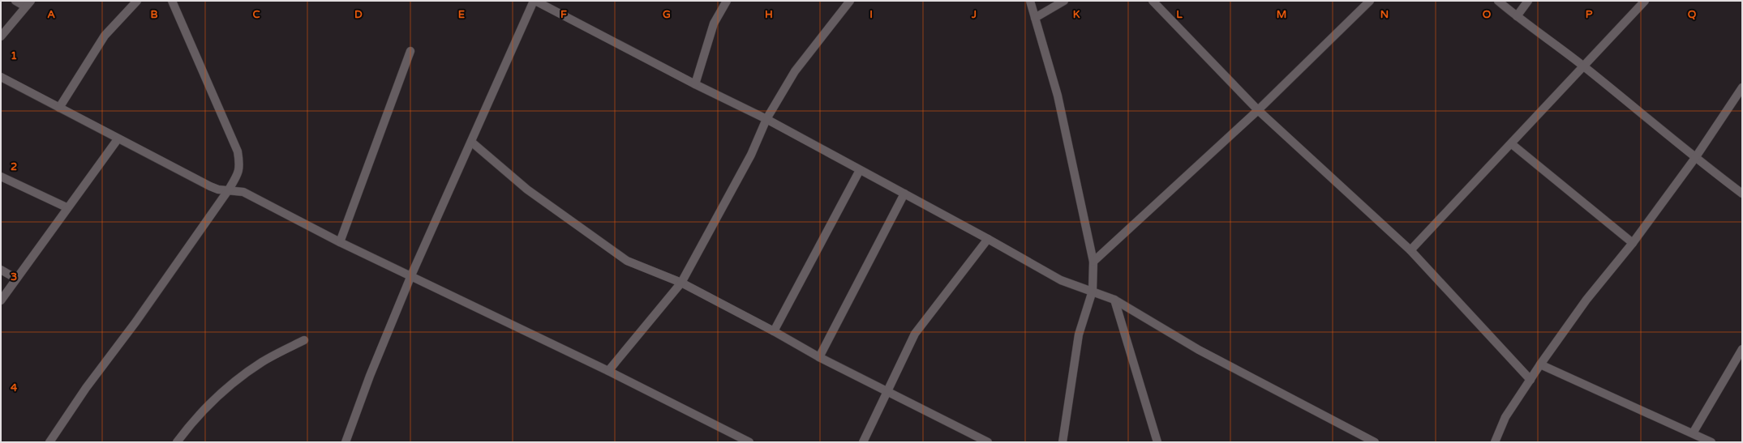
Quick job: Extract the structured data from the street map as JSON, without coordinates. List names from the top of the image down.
{
  "grid": {
    "columns": [
      "A",
      "B",
      "C",
      "D",
      "E",
      "F",
      "G",
      "H",
      "I",
      "J",
      "K",
      "L",
      "M",
      "N",
      "O",
      "P",
      "Q"
    ],
    "rows": [
      "1",
      "2",
      "3",
      "4"
    ]
  }
}
